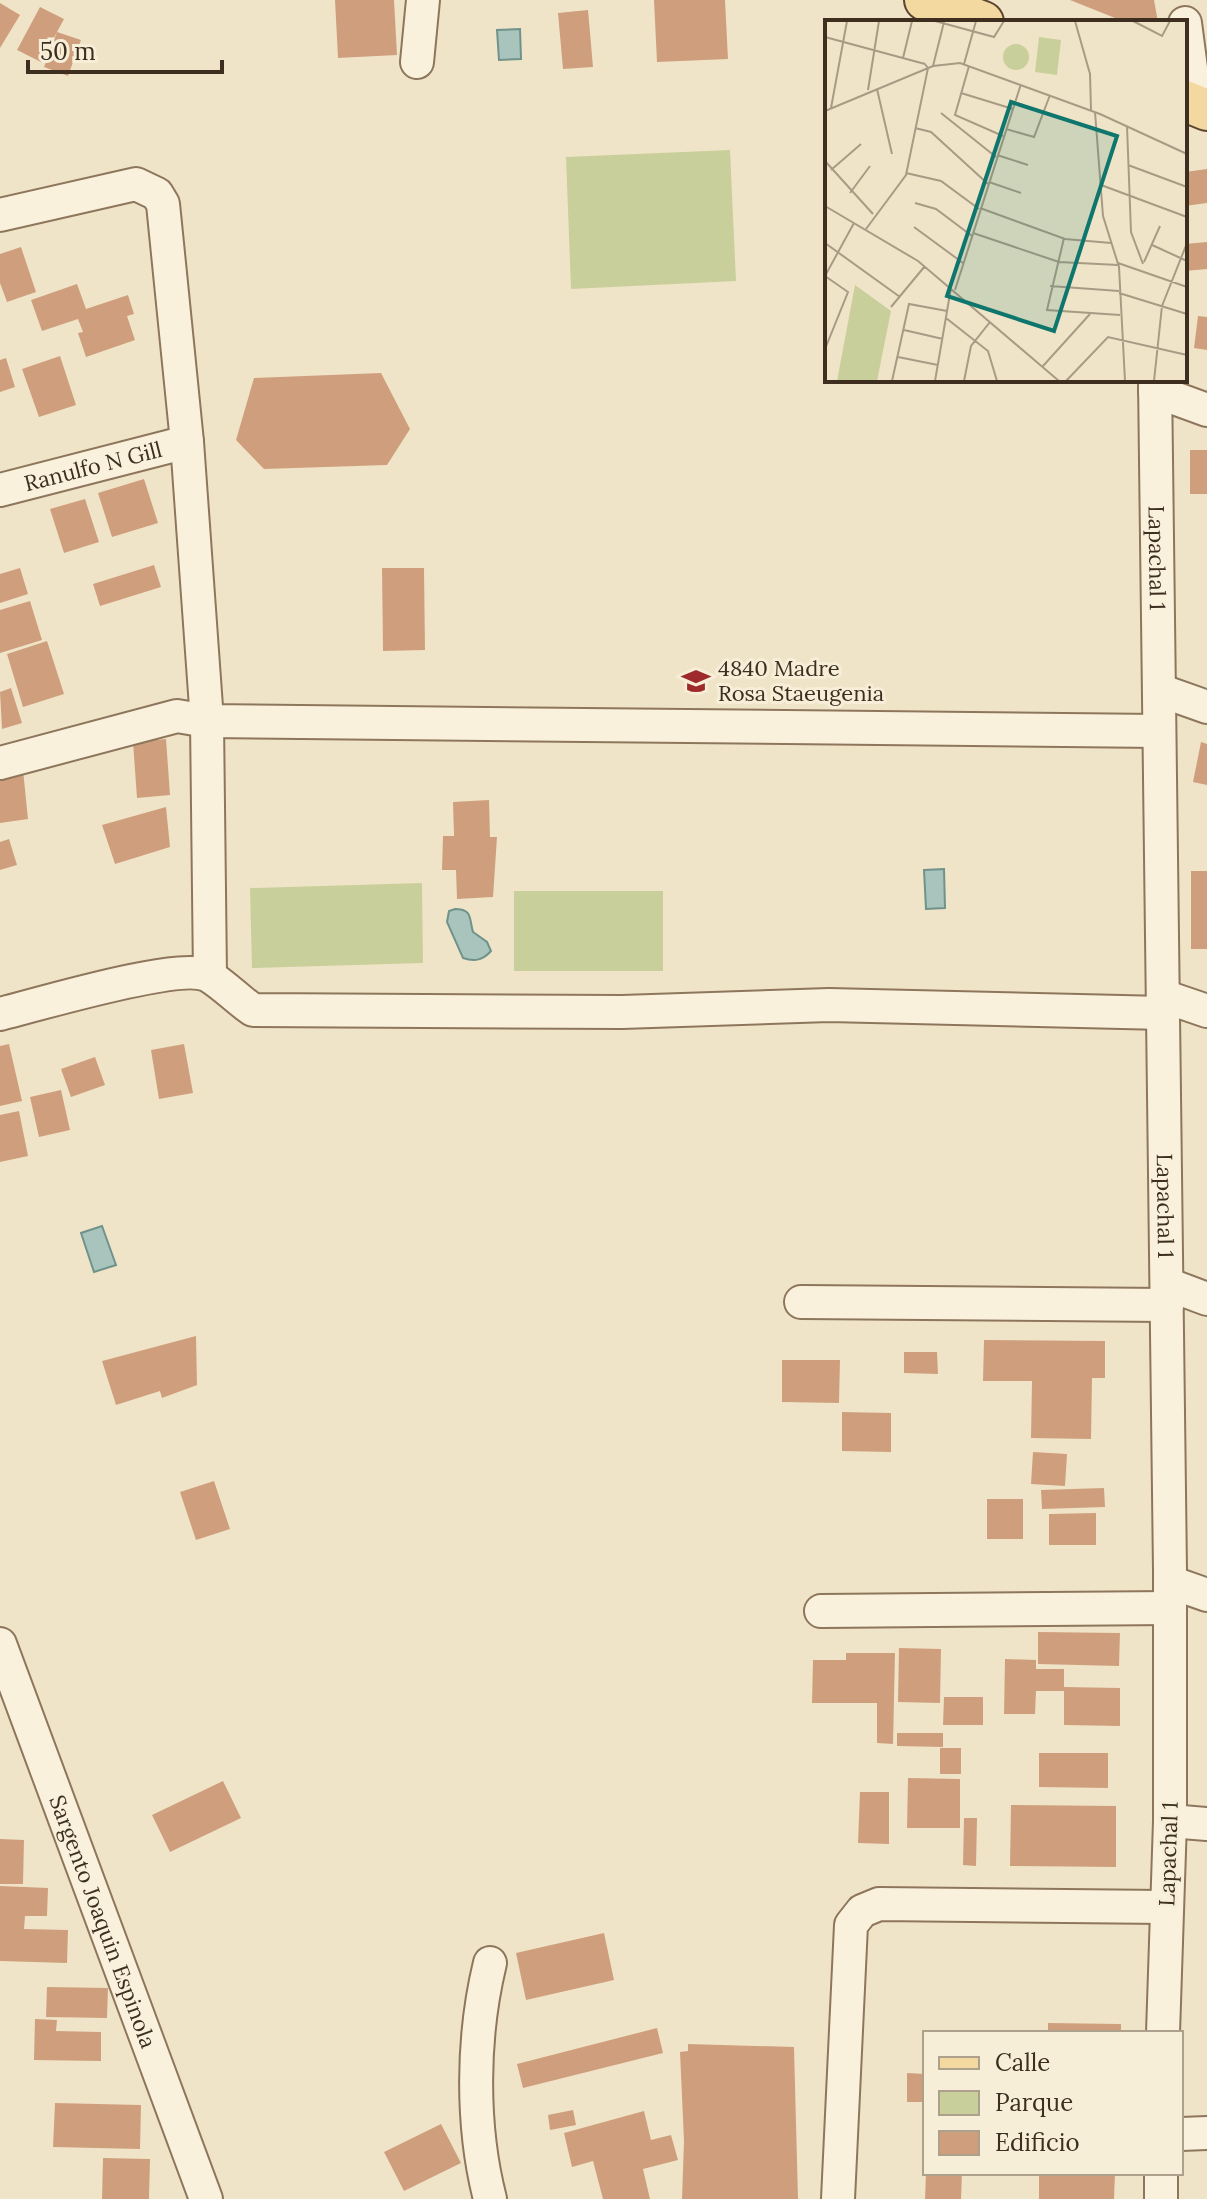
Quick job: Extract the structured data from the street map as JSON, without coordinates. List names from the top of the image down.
{
  "streets": {
    "street": ["Ranulfo N Gill", "Lapachal 1", "Sargento Joaquin Espinola"]
  },
  "places": {
    "school or university": ["4840 Madre Rosa Staeugenia"]
  },
  "legend": ["Calle", "Parque", "Edificio"],
  "scale_bar": "50 m"
}
